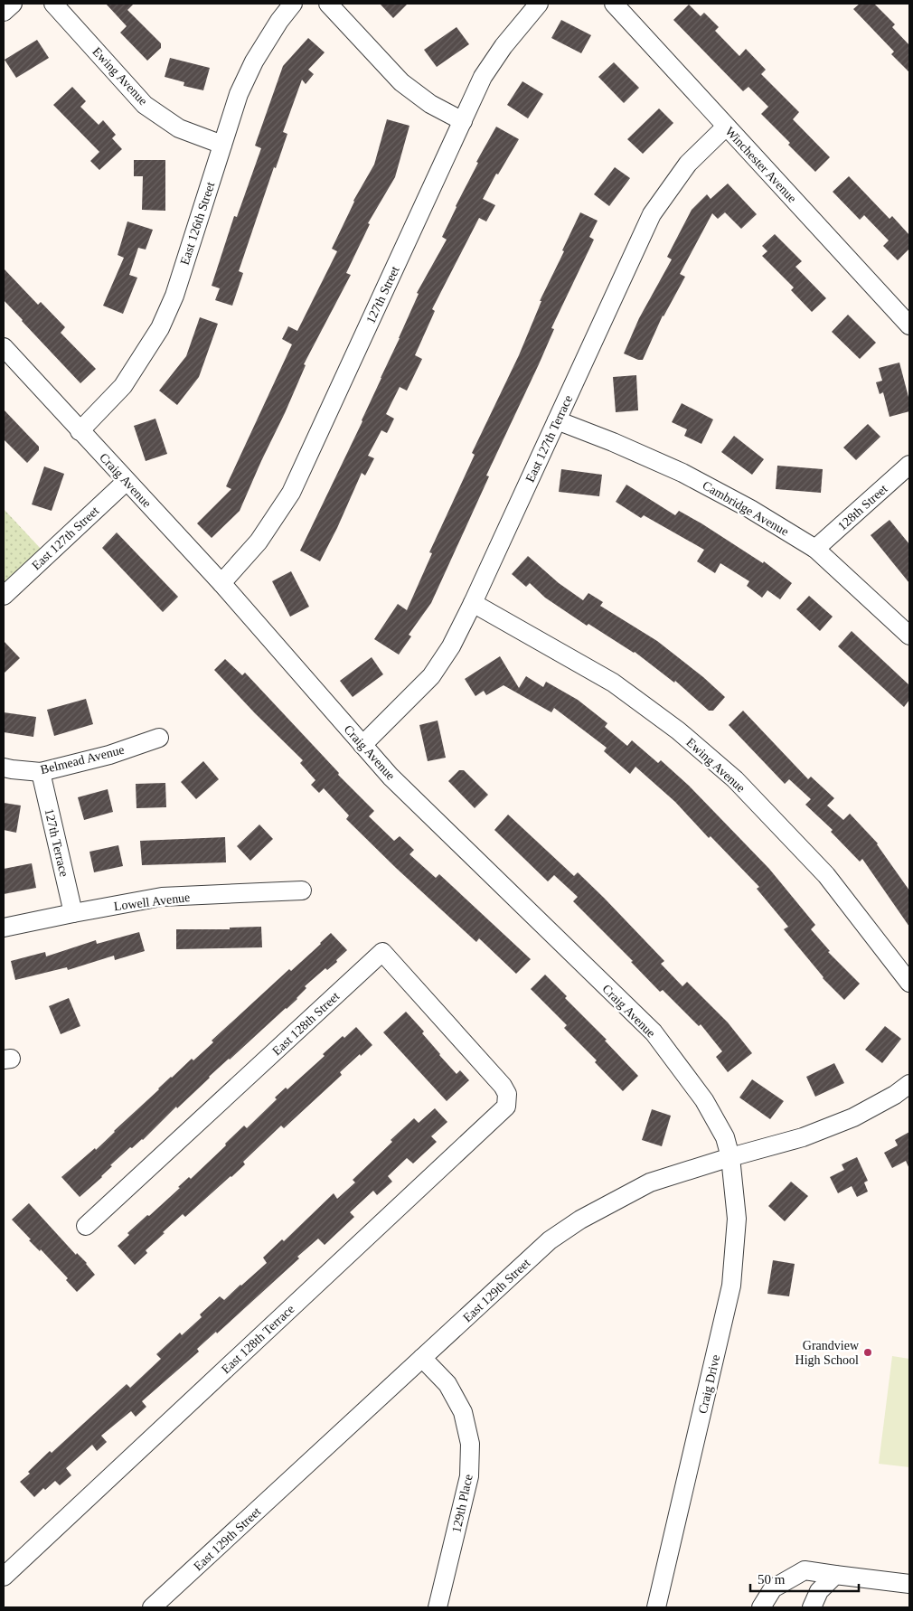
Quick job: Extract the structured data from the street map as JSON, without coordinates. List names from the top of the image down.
{
  "streets": {
    "street": [
      "Ewing Avenue",
      "Winchester Avenue",
      "East 126th Street",
      "127th Street",
      "East 127th Terrace",
      "Craig Avenue",
      "128th Street",
      "Cambridge Avenue",
      "East 127th Street",
      "Belmead Avenue",
      "127th Terrace",
      "Lowell Avenue",
      "East 128th Street",
      "East 129th Street",
      "East 128th Terrace",
      "Craig Drive",
      "129th Place"
    ]
  },
  "crossings": [
    ["Ewing Avenue", "East 126th Street"],
    ["Ewing Avenue", "East 127th Terrace"],
    ["Winchester Avenue", "East 127th Terrace"],
    ["East 126th Street", "Craig Avenue"],
    ["127th Street", "Craig Avenue"],
    ["East 127th Terrace", "Craig Avenue"],
    ["East 127th Terrace", "Cambridge Avenue"],
    ["Craig Avenue", "East 127th Street"],
    ["Craig Avenue", "East 129th Street"],
    ["Craig Avenue", "Craig Drive"],
    ["128th Street", "Cambridge Avenue"],
    ["Belmead Avenue", "127th Terrace"],
    ["127th Terrace", "Lowell Avenue"],
    ["East 128th Street", "East 128th Terrace"],
    ["East 129th Street", "Craig Drive"],
    ["East 129th Street", "129th Place"]
  ],
  "places": ["Grandview High School"],
  "scale_bar": "50 m"
}
